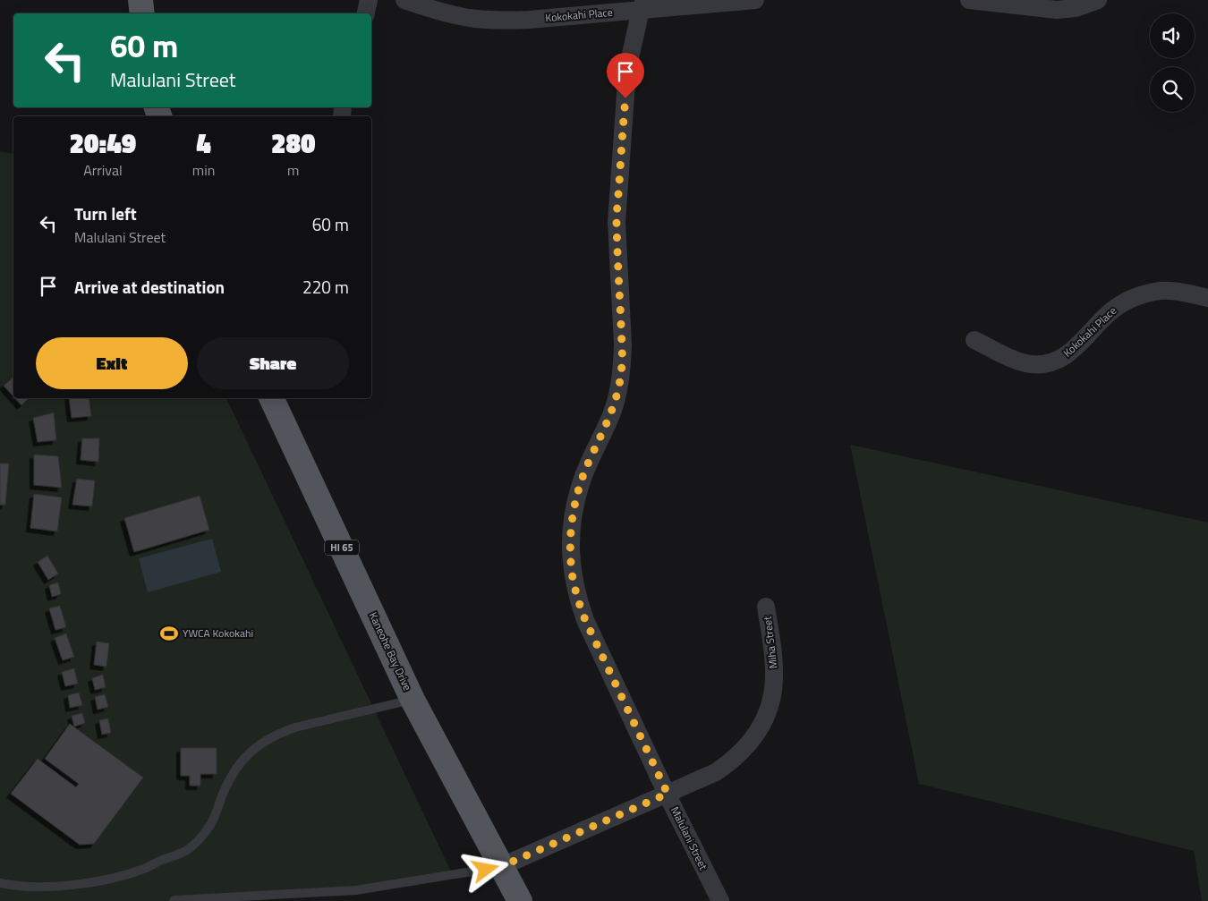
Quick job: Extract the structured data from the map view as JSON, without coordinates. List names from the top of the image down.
{
  "streets": {
    "main road": ["HI 65", "Kaneohe Bay Drive"],
    "street": ["Kokokahi Place", "Miha Street", "Malulani Street"]
  },
  "crossings": [
    ["Kokokahi Place", "Malulani Street"],
    ["Miha Street", "Kaneohe Bay Drive"],
    ["Miha Street", "Malulani Street"]
  ],
  "places": {
    "sports": ["YWCA Kokokahi"]
  },
  "page": {
    "turn": ["60 m", "Malulani Street"],
    "eta": [
      "20:49",
      "Arrival",
      "4",
      "min",
      "280",
      "m"
    ],
    "list": [
      {
        "name": "Turn left",
        "note": "Malulani Street",
        "value": "60 m"
      },
      {
        "name": "Arrive at destination",
        "value": "220 m"
      }
    ],
    "buttons": ["Exit", "Share"]
  }
}
